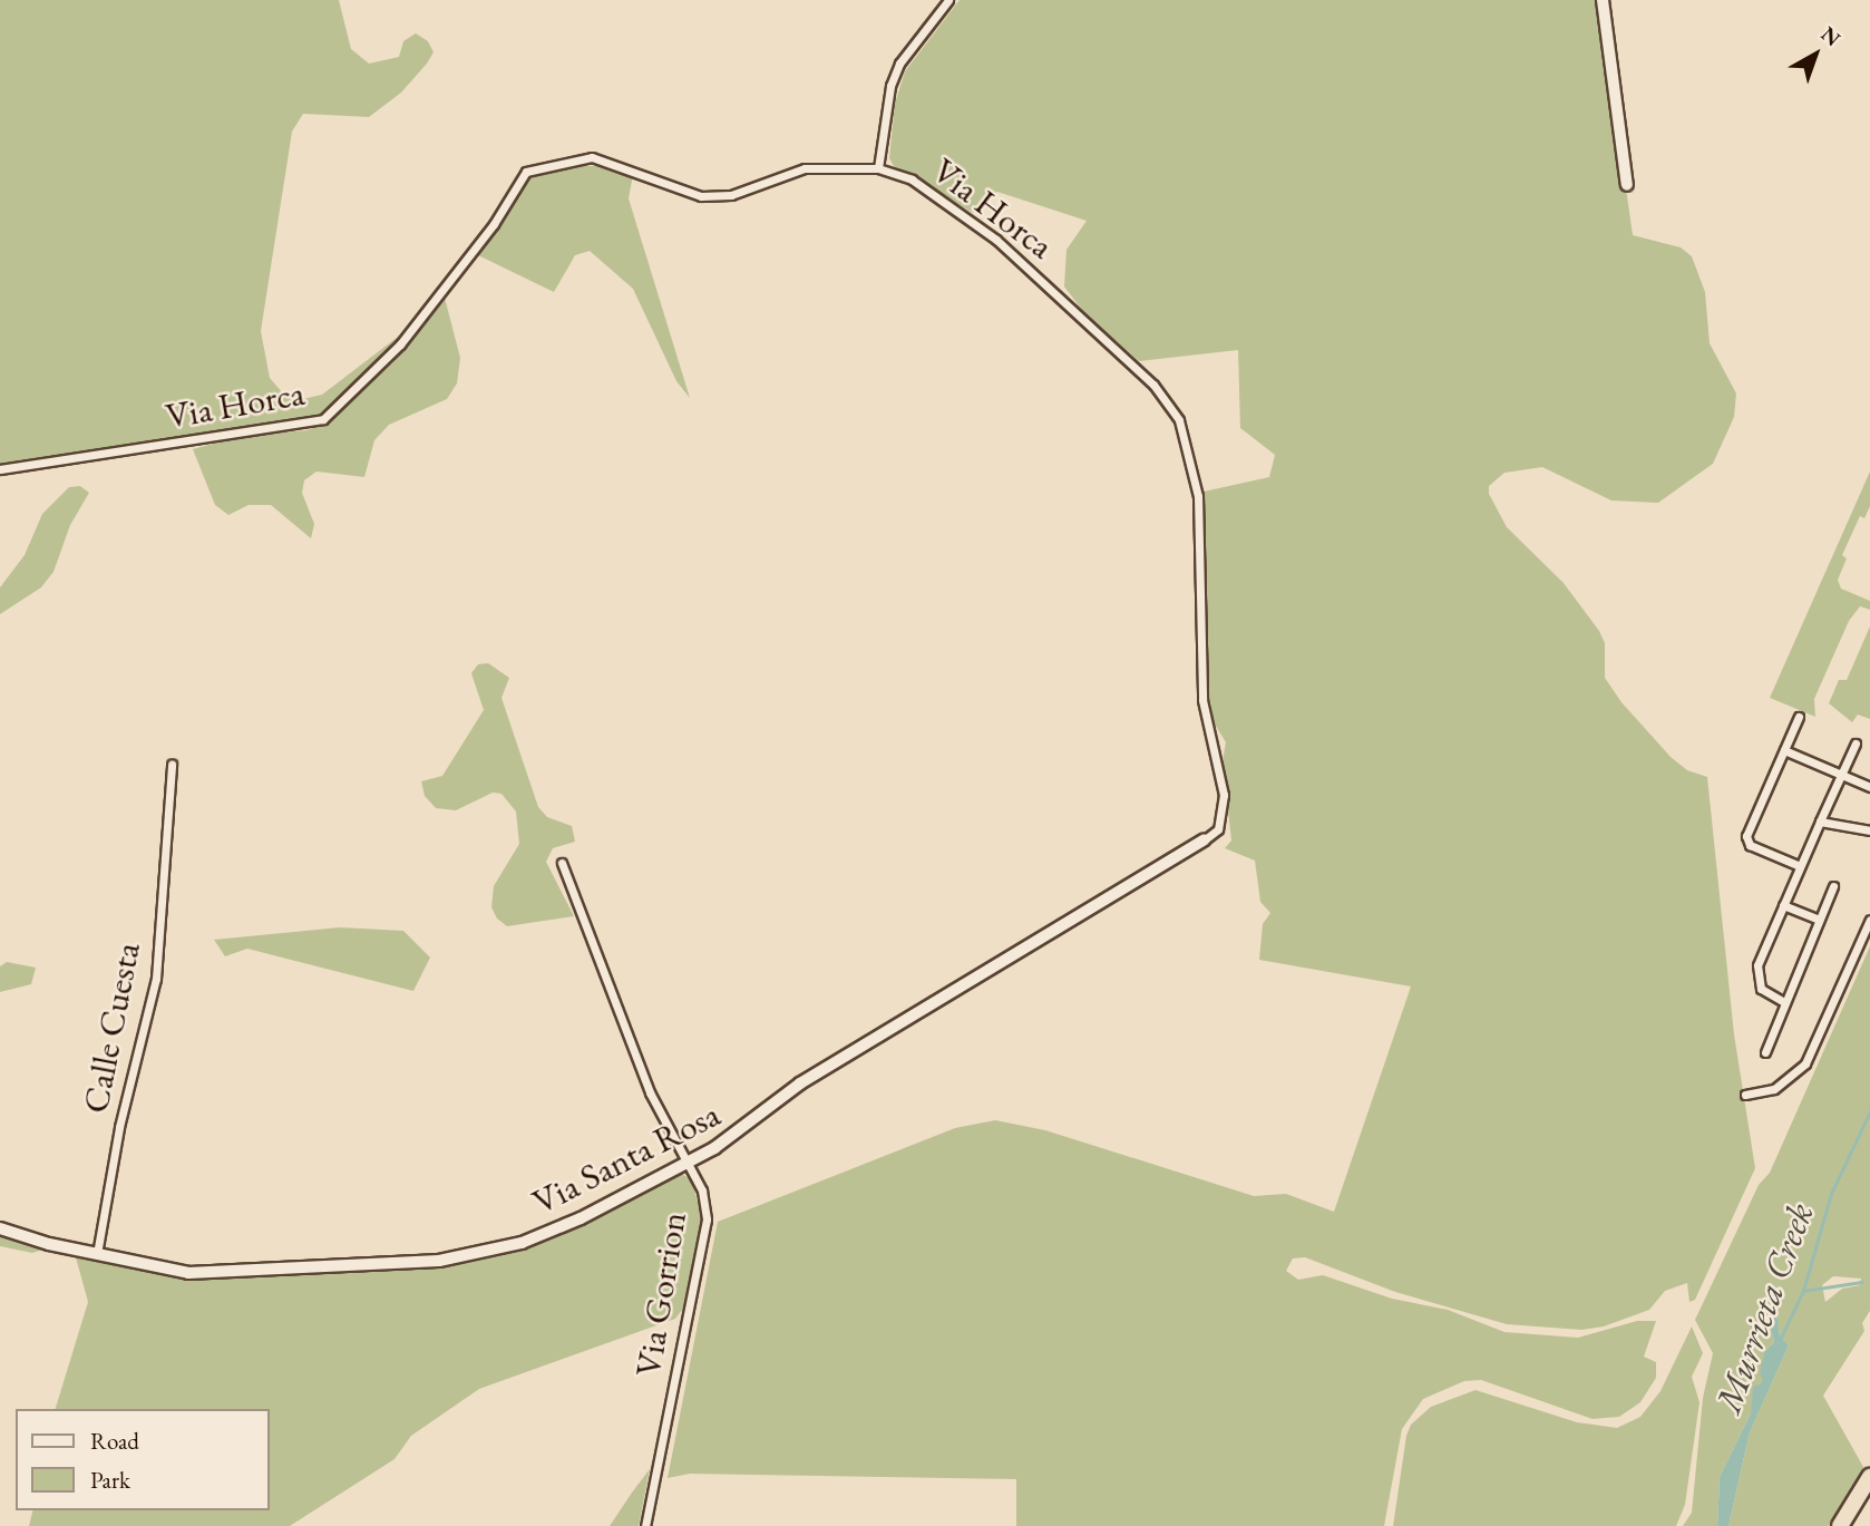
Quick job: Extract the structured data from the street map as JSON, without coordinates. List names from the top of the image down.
{
  "streets": {
    "street": [
      "Via Horca",
      "Calle Cuesta",
      "Via Santa Rosa",
      "Via Gorrion"
    ]
  },
  "crossings": [
    ["Via Horca", "Via Santa Rosa"],
    ["Calle Cuesta", "Via Santa Rosa"],
    ["Via Santa Rosa", "Via Gorrion"]
  ],
  "water": ["Murrieta Creek"],
  "legend": ["Road", "Park"],
  "north": "top right"
}
